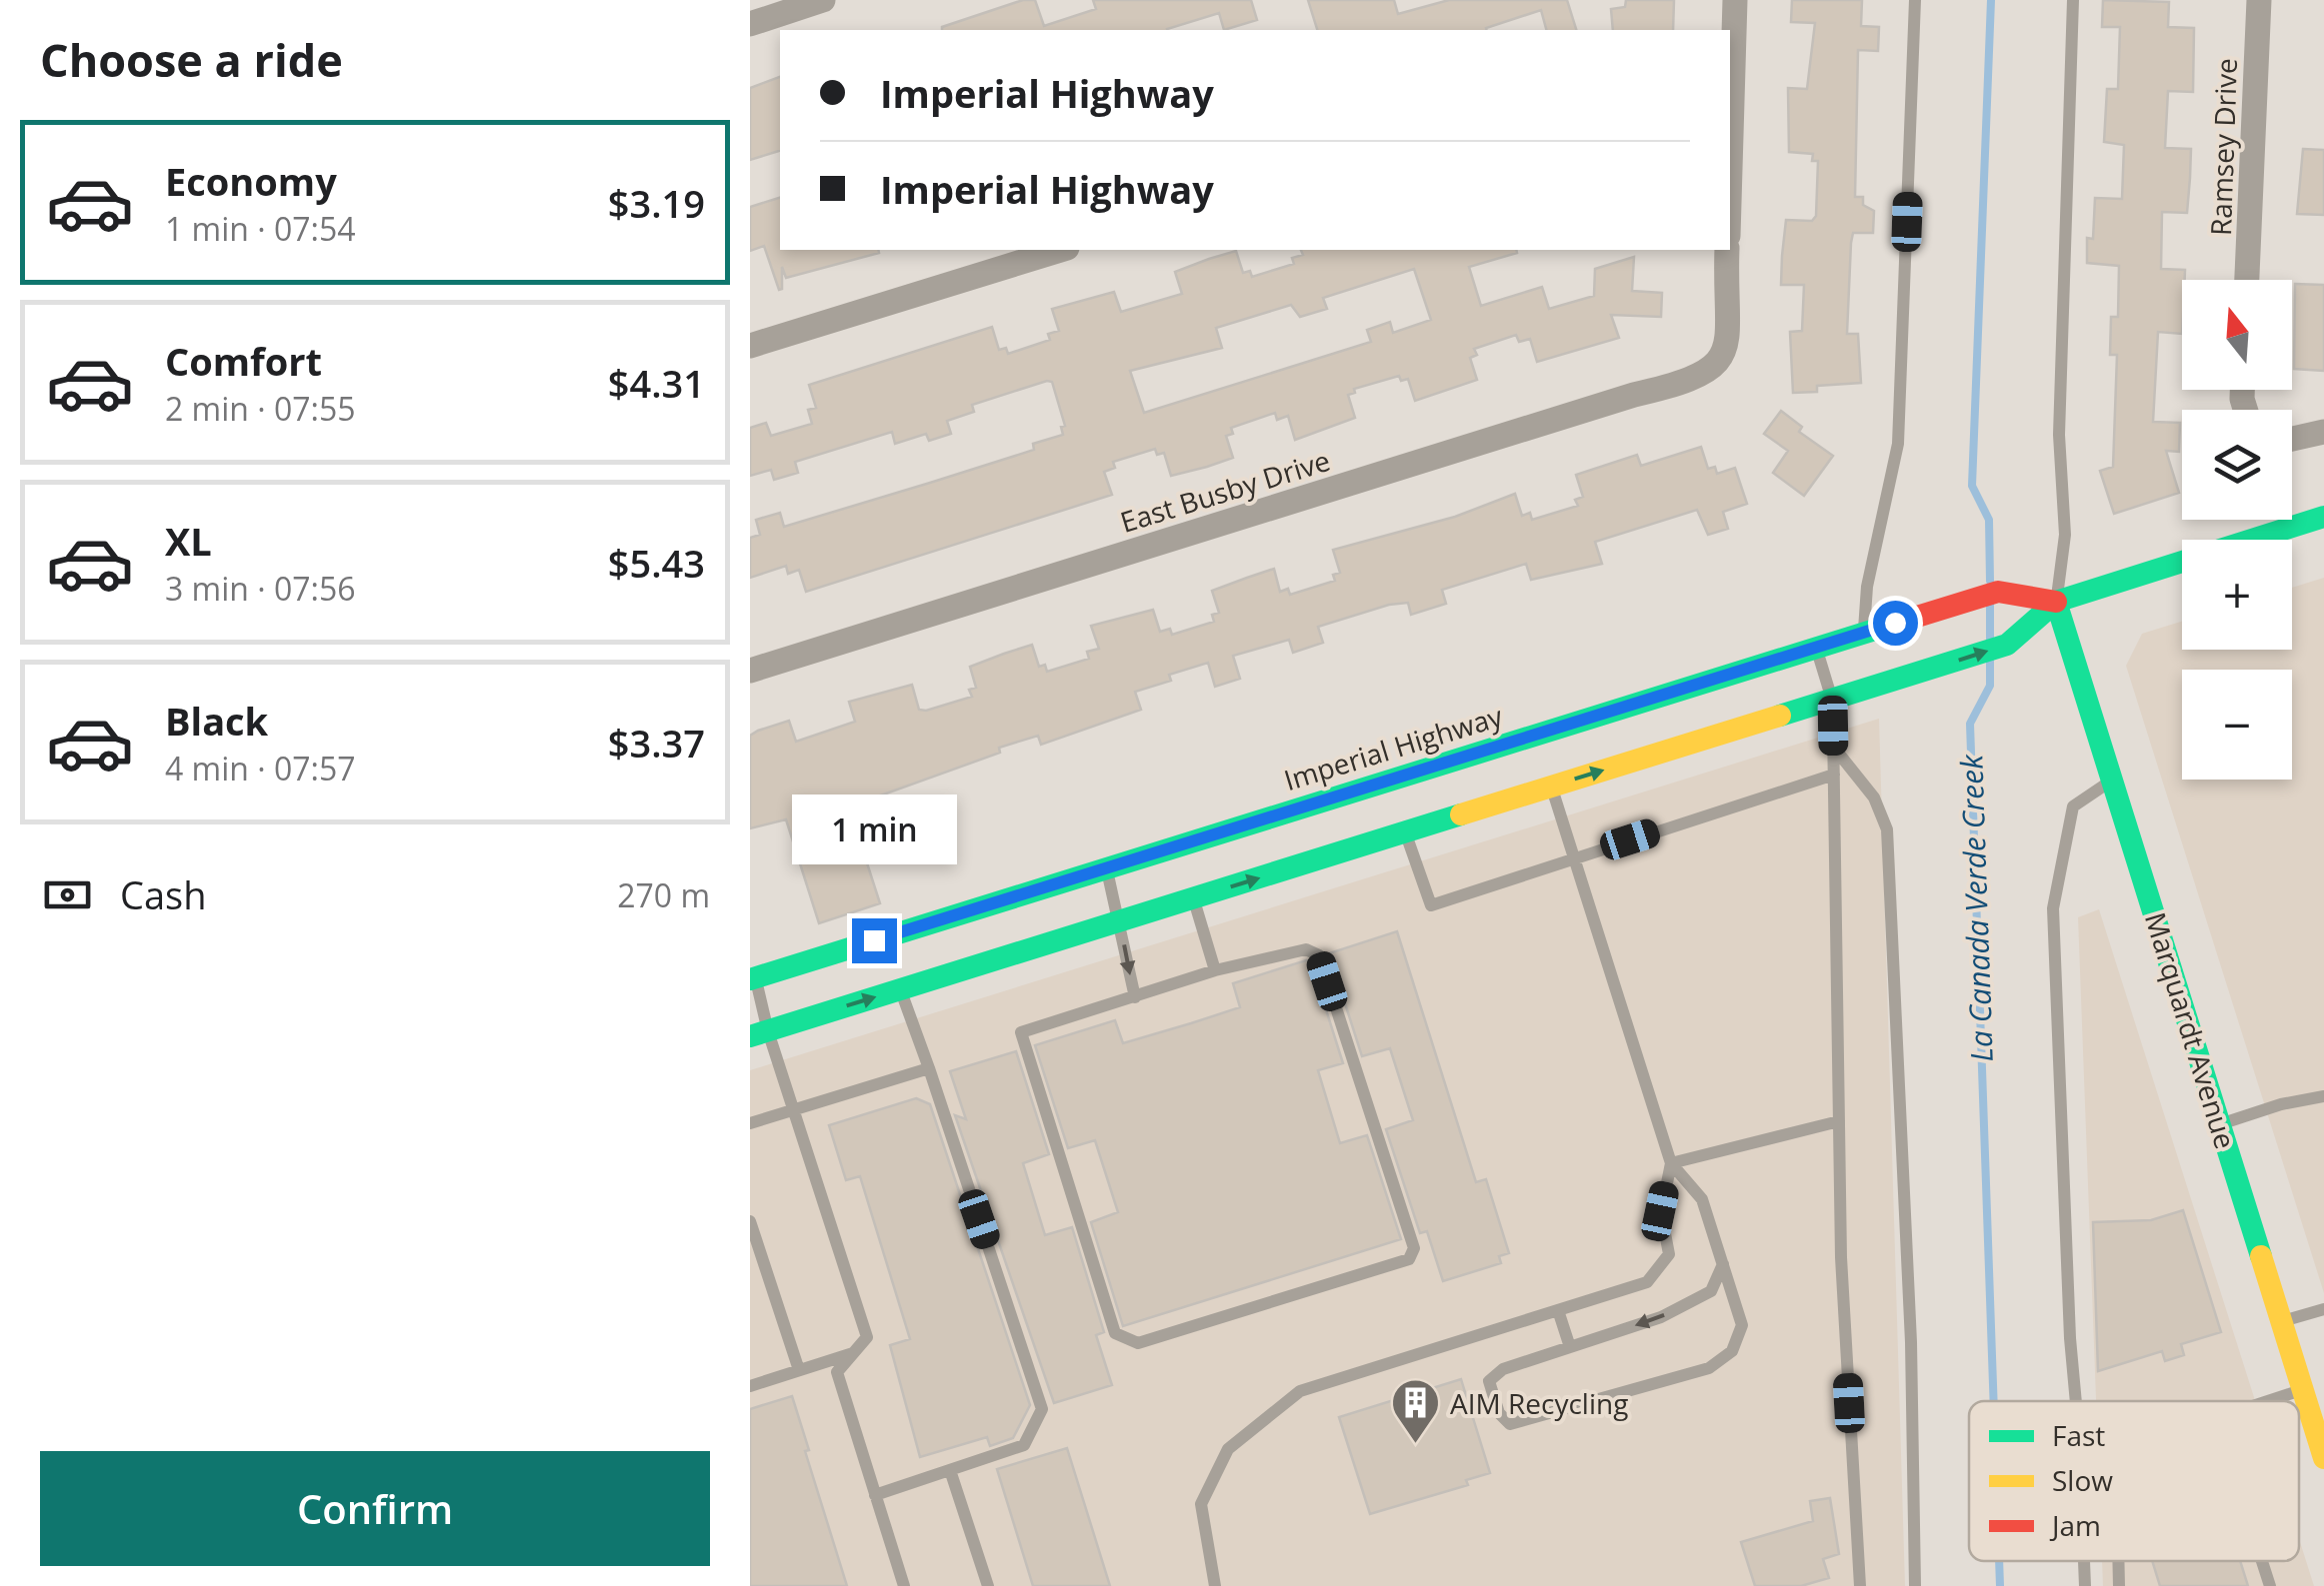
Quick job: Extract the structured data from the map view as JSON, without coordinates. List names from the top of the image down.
{
  "streets": {
    "main road": ["Imperial Highway", "Marquardt Avenue"],
    "street": ["Ramsey Drive", "East Busby Drive"]
  },
  "crossings": [
    ["Imperial Highway", "Marquardt Avenue"]
  ],
  "water": ["La Canada Verde Creek"],
  "places": {
    "building": ["AIM Recycling"]
  },
  "legend": ["Fast", "Slow", "Jam"],
  "north": "top",
  "page": {
    "heading": "Choose a ride",
    "banner": ["Imperial Highway", "Imperial Highway"],
    "list": [
      {
        "name": "Economy",
        "note": "1 min · 07:54",
        "value": "$3.19"
      },
      {
        "name": "Comfort",
        "note": "2 min · 07:55",
        "value": "$4.31"
      },
      {
        "name": "XL",
        "note": "3 min · 07:56",
        "value": "$5.43"
      },
      {
        "name": "Black",
        "note": "4 min · 07:57",
        "value": "$3.37"
      }
    ],
    "map_buttons": ["+", "−"],
    "bubble": "1 min",
    "pay": ["Cash", "270 m"],
    "buttons": "Confirm"
  }
}
